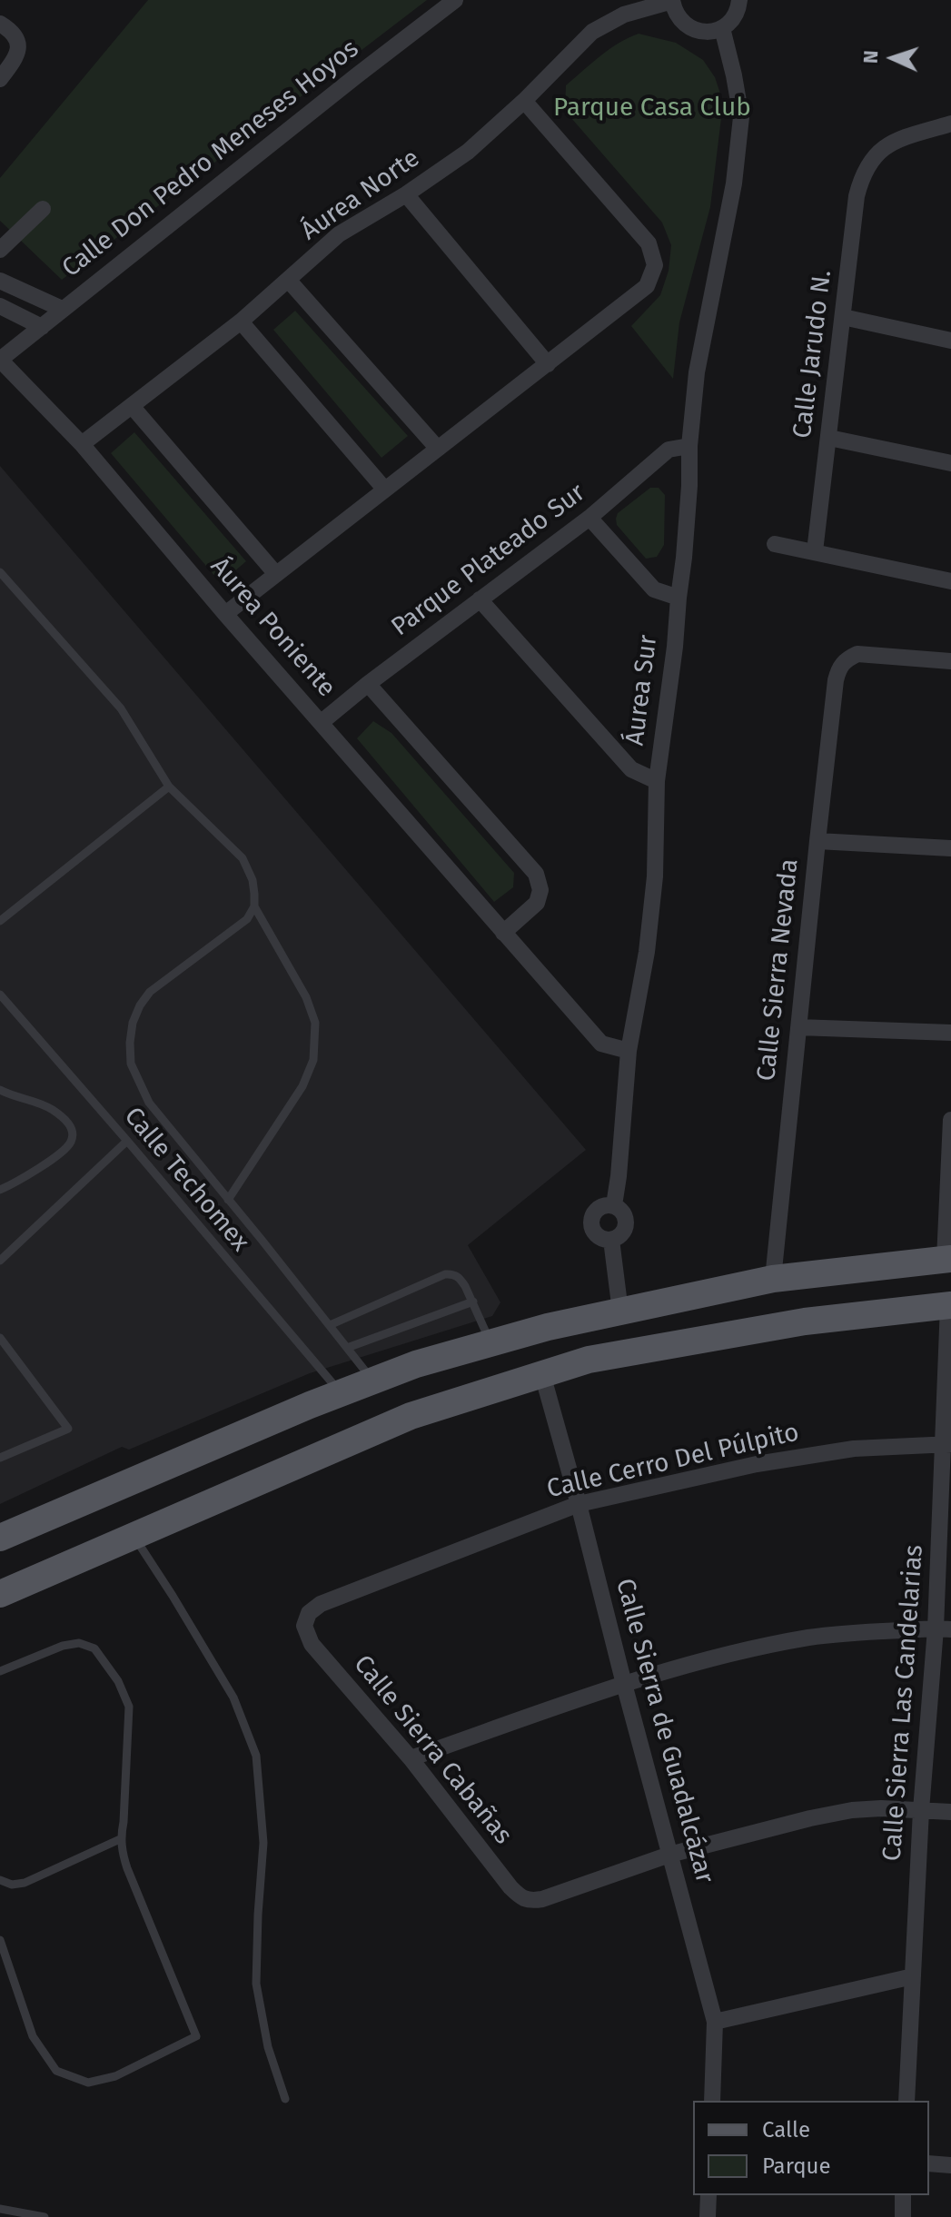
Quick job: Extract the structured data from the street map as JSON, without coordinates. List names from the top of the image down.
{
  "streets": {
    "street": [
      "Calle Don Pedro Meneses Hoyos",
      "Áurea Norte",
      "Calle Jarudo N.",
      "Parque Plateado Sur",
      "Áurea Poniente",
      "Áurea Sur",
      "Calle Sierra Nevada",
      "Calle Cerro Del Púlpito",
      "Calle Sierra Las Candelarias",
      "Calle Sierra de Guadalcázar",
      "Calle Sierra Cabañas"
    ],
    "lane": ["Calle Techomex"]
  },
  "crossings": [
    ["Calle Don Pedro Meneses Hoyos", "Áurea Poniente"],
    ["Áurea Norte", "Áurea Poniente"],
    ["Parque Plateado Sur", "Áurea Poniente"],
    ["Parque Plateado Sur", "Áurea Sur"],
    ["Áurea Poniente", "Áurea Sur"],
    ["Calle Cerro Del Púlpito", "Calle Sierra Las Candelarias"],
    ["Calle Cerro Del Púlpito", "Calle Sierra de Guadalcázar"],
    ["Calle Cerro Del Púlpito", "Calle Sierra Cabañas"],
    ["Calle Sierra de Guadalcázar", "Calle Sierra Cabañas"]
  ],
  "parks": ["Parque Casa Club"],
  "legend": ["Calle", "Parque"],
  "north": "left"
}
